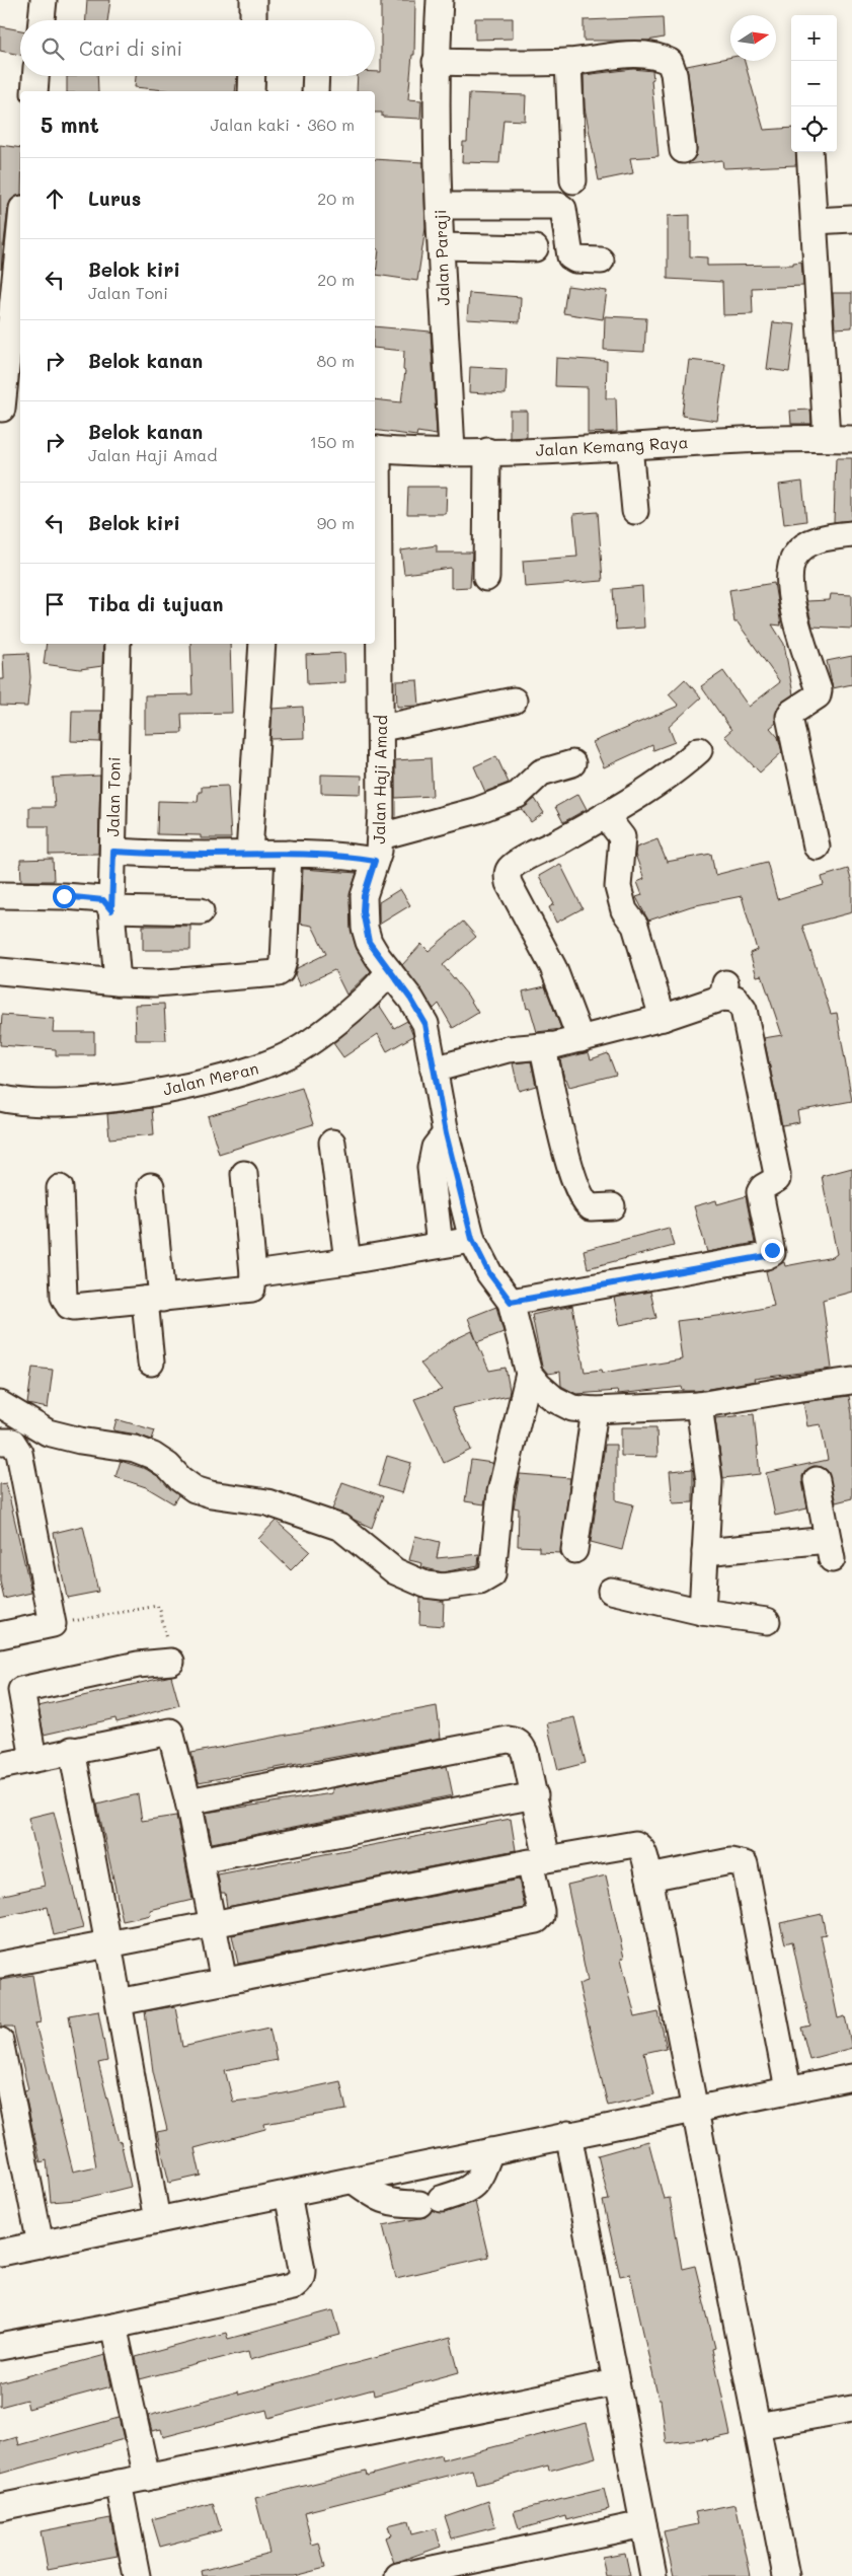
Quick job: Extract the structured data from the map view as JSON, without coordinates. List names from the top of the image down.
{
  "streets": {
    "street": [
      "Jalan Paraji",
      "Jalan Kemang Raya",
      "Jalan Haji Amad",
      "Jalan Toni",
      "Jalan Meran"
    ]
  },
  "crossings": [
    ["Jalan Paraji", "Jalan Kemang Raya"],
    ["Jalan Kemang Raya", "Jalan Haji Amad"],
    ["Jalan Haji Amad", "Jalan Meran"]
  ],
  "north": "right",
  "page": {
    "map_buttons": ["+", "−"],
    "search": "Cari di sini",
    "heading": ["5 mnt", "Jalan kaki · 360 m"],
    "list": [
      ["Lurus", "20 m"],
      ["Belok kiri", "Jalan Toni", "20 m"],
      ["Belok kanan", "80 m"],
      ["Belok kanan", "Jalan Haji Amad", "150 m"],
      ["Belok kiri", "90 m"],
      "Tiba di tujuan"
    ]
  }
}
